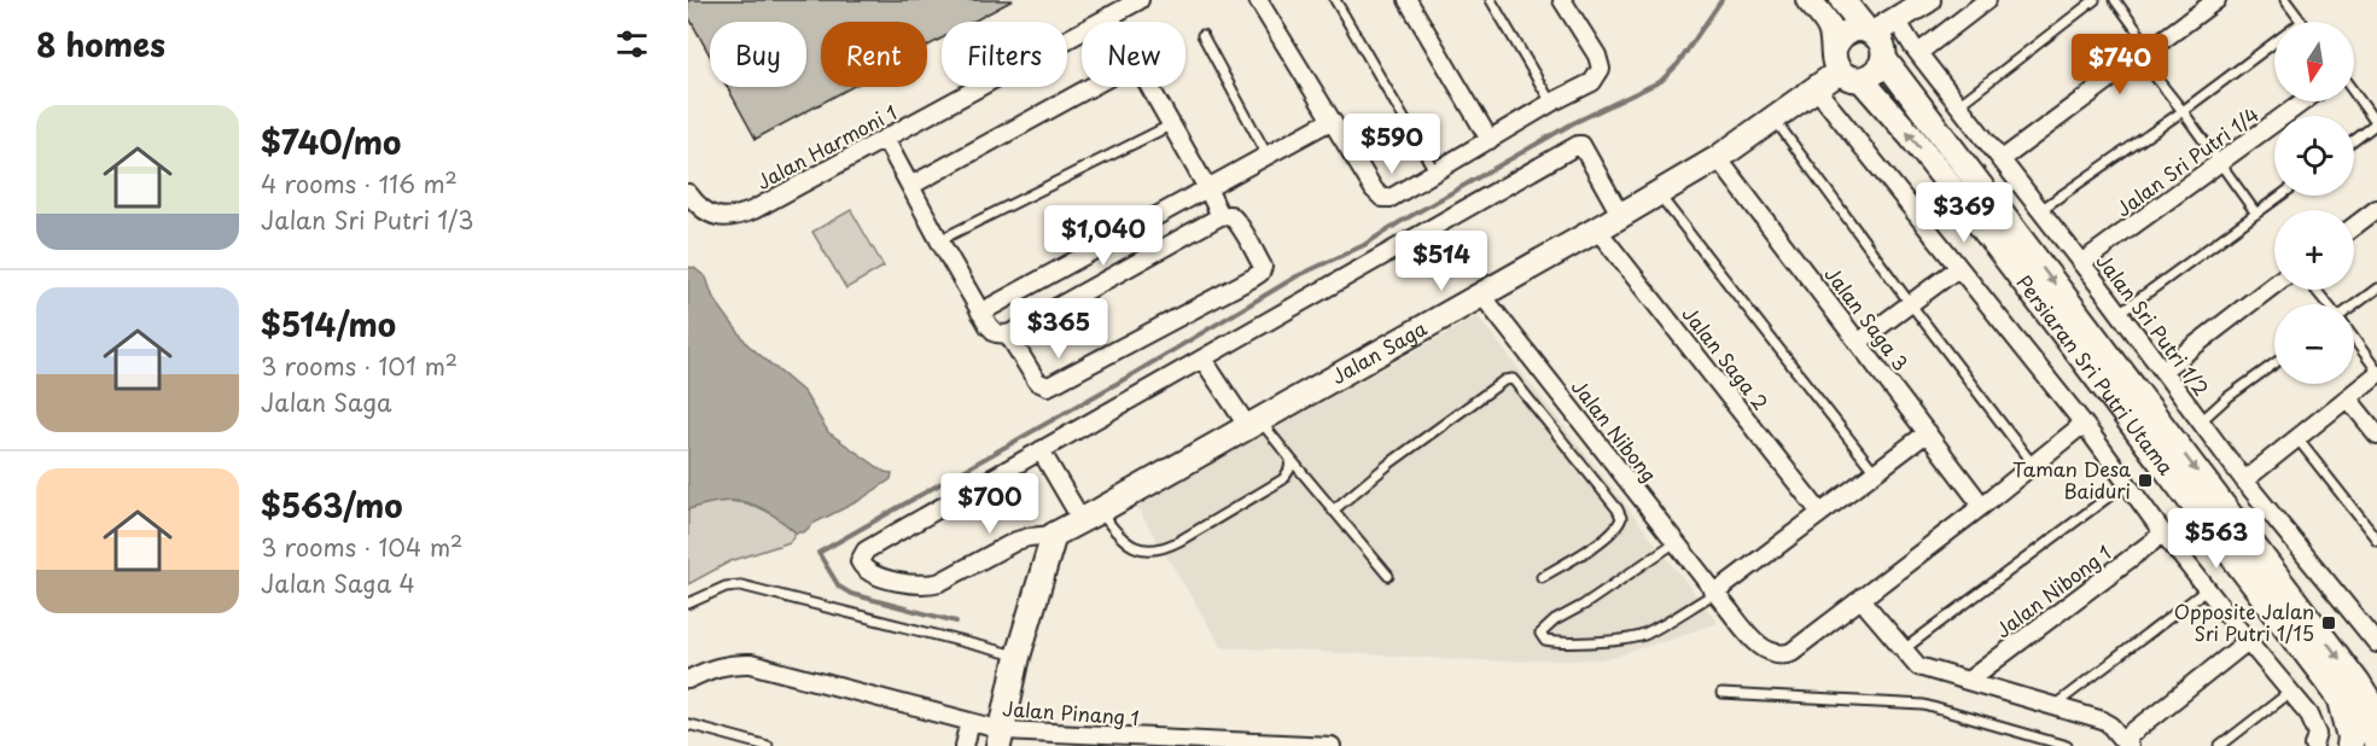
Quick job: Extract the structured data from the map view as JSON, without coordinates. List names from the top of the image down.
{
  "streets": {
    "main road": ["Jalan Saga", "Persiaran Sri Putri Utama"],
    "street": [
      "Jalan Harmoni 1",
      "Jalan Sri Putri 1/4",
      "Jalan Saga 3",
      "Jalan Sri Putri 1/2",
      "Jalan Saga 2",
      "Jalan Nibong",
      "Jalan Nibong 1",
      "Jalan Pinang 1"
    ]
  },
  "crossings": [
    ["Jalan Sri Putri 1/4", "Jalan Sri Putri 1/2"],
    ["Jalan Saga 3", "Jalan Saga"],
    ["Jalan Saga", "Jalan Saga 2"],
    ["Jalan Saga", "Persiaran Sri Putri Utama"],
    ["Jalan Saga", "Jalan Nibong"]
  ],
  "places": {
    "transit": ["Taman Desa Baiduri", "Opposite Jalan Sri Putri 1/15"]
  },
  "north": "bottom",
  "page": {
    "heading": "8 homes",
    "map_buttons": ["+", "−"],
    "chip": [
      "Buy",
      "Rent",
      "Filters",
      "New"
    ],
    "price": [
      "$740",
      "$590",
      "$369",
      "$1,040",
      "$514",
      "$365",
      "$700",
      "$563"
    ],
    "list": [
      {
        "name": "$740/mo",
        "note": "4 rooms · 116 m² · Jalan Sri Putri 1/3"
      },
      {
        "name": "$514/mo",
        "note": "3 rooms · 101 m² · Jalan Saga"
      },
      {
        "name": "$563/mo",
        "note": "3 rooms · 104 m² · Jalan Saga 4"
      }
    ]
  }
}
